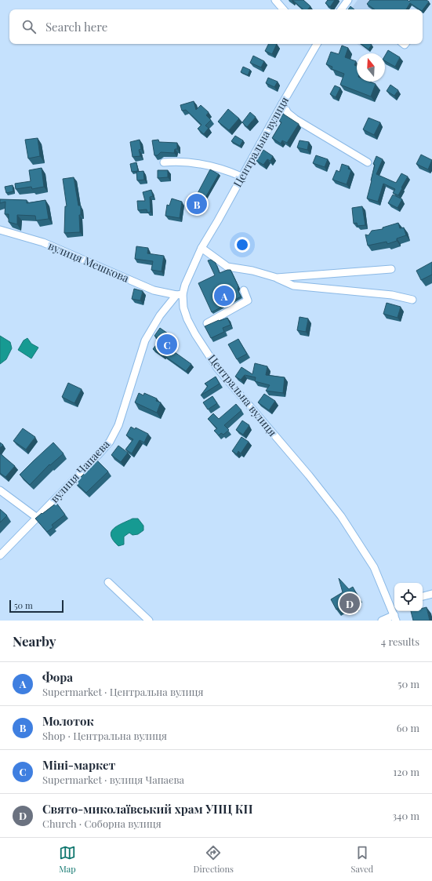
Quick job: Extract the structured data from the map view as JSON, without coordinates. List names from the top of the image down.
{
  "streets": {
    "street": ["Центральна вулиця", "вулиця Мешкова", "вулиця Чапаєва"]
  },
  "crossings": [
    ["Центральна вулиця", "вулиця Мешкова"],
    ["Центральна вулиця", "вулиця Чапаєва"],
    ["вулиця Мешкова", "вулиця Чапаєва"]
  ],
  "scale_bar": "50 m",
  "north": "top",
  "page": {
    "search": "Search here",
    "pins": [
      "B",
      "A",
      "C",
      "D"
    ],
    "scale": "50 m",
    "heading": ["Nearby", "4 results"],
    "list": [
      {
        "mark": "A",
        "name": "Фора",
        "note": "Supermarket · Центральна вулиця",
        "value": "50 m"
      },
      {
        "mark": "B",
        "name": "Молоток",
        "note": "Shop · Центральна вулиця",
        "value": "60 m"
      },
      {
        "mark": "C",
        "name": "Міні-маркет",
        "note": "Supermarket · вулиця Чапаєва",
        "value": "120 m"
      },
      {
        "mark": "D",
        "name": "Свято-миколаївський храм УПЦ КП",
        "note": "Church · Соборна вулиця",
        "value": "340 m"
      }
    ],
    "nav": ["Map", "Directions", "Saved"]
  }
}
